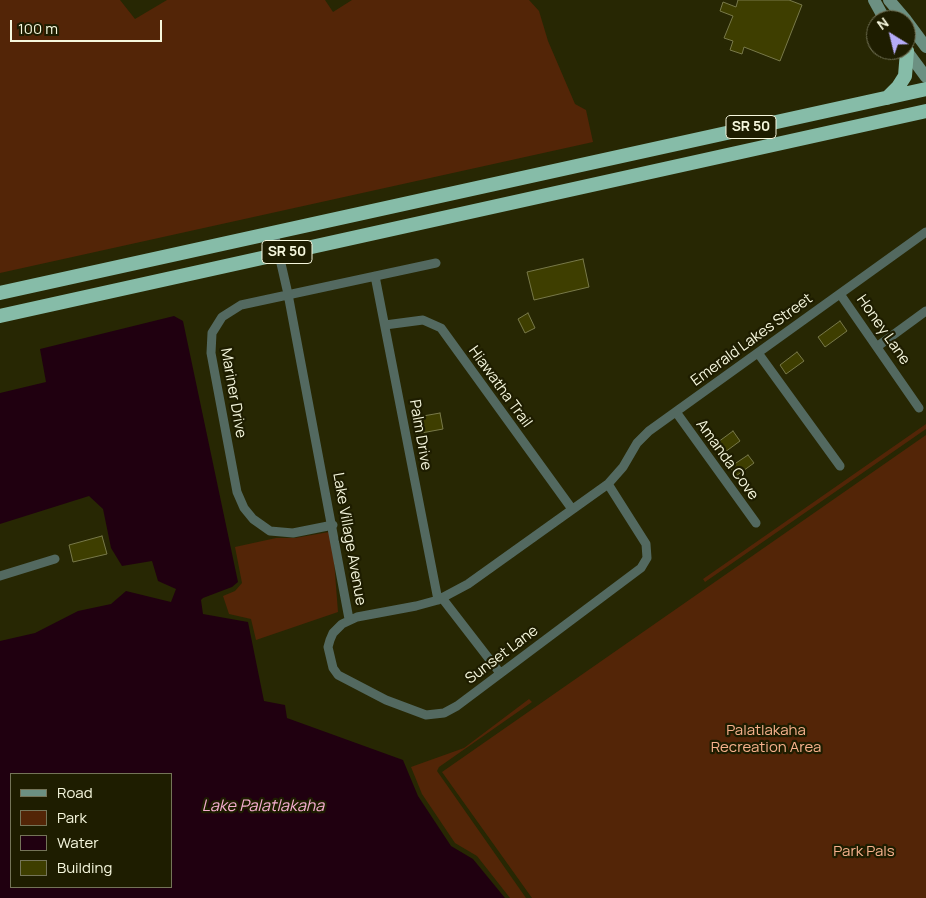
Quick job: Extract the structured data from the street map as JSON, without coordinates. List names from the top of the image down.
{
  "streets": {
    "highway": ["SR 50"],
    "street": [
      "Honey Lane",
      "Emerald Lakes Street",
      "Hiawatha Trail",
      "Mariner Drive",
      "Palm Drive",
      "Amanda Cove",
      "Lake Village Avenue",
      "Sunset Lane"
    ]
  },
  "crossings": [
    ["SR 50", "Lake Village Avenue"],
    ["Honey Lane", "Emerald Lakes Street"],
    ["Emerald Lakes Street", "Amanda Cove"],
    ["Emerald Lakes Street", "Lake Village Avenue"],
    ["Emerald Lakes Street", "Sunset Lane"],
    ["Hiawatha Trail", "Palm Drive"],
    ["Hiawatha Trail", "Lake Village Avenue"],
    ["Mariner Drive", "Palm Drive"],
    ["Mariner Drive", "Lake Village Avenue"],
    ["Palm Drive", "Lake Village Avenue"],
    ["Palm Drive", "Sunset Lane"],
    ["Lake Village Avenue", "Sunset Lane"]
  ],
  "water": ["Lake Palatlakaha"],
  "parks": ["Palatlakaha Recreation Area", "Park Pals"],
  "legend": [
    "Road",
    "Park",
    "Water",
    "Building"
  ],
  "scale_bar": "100 m",
  "north": "top left"
}
